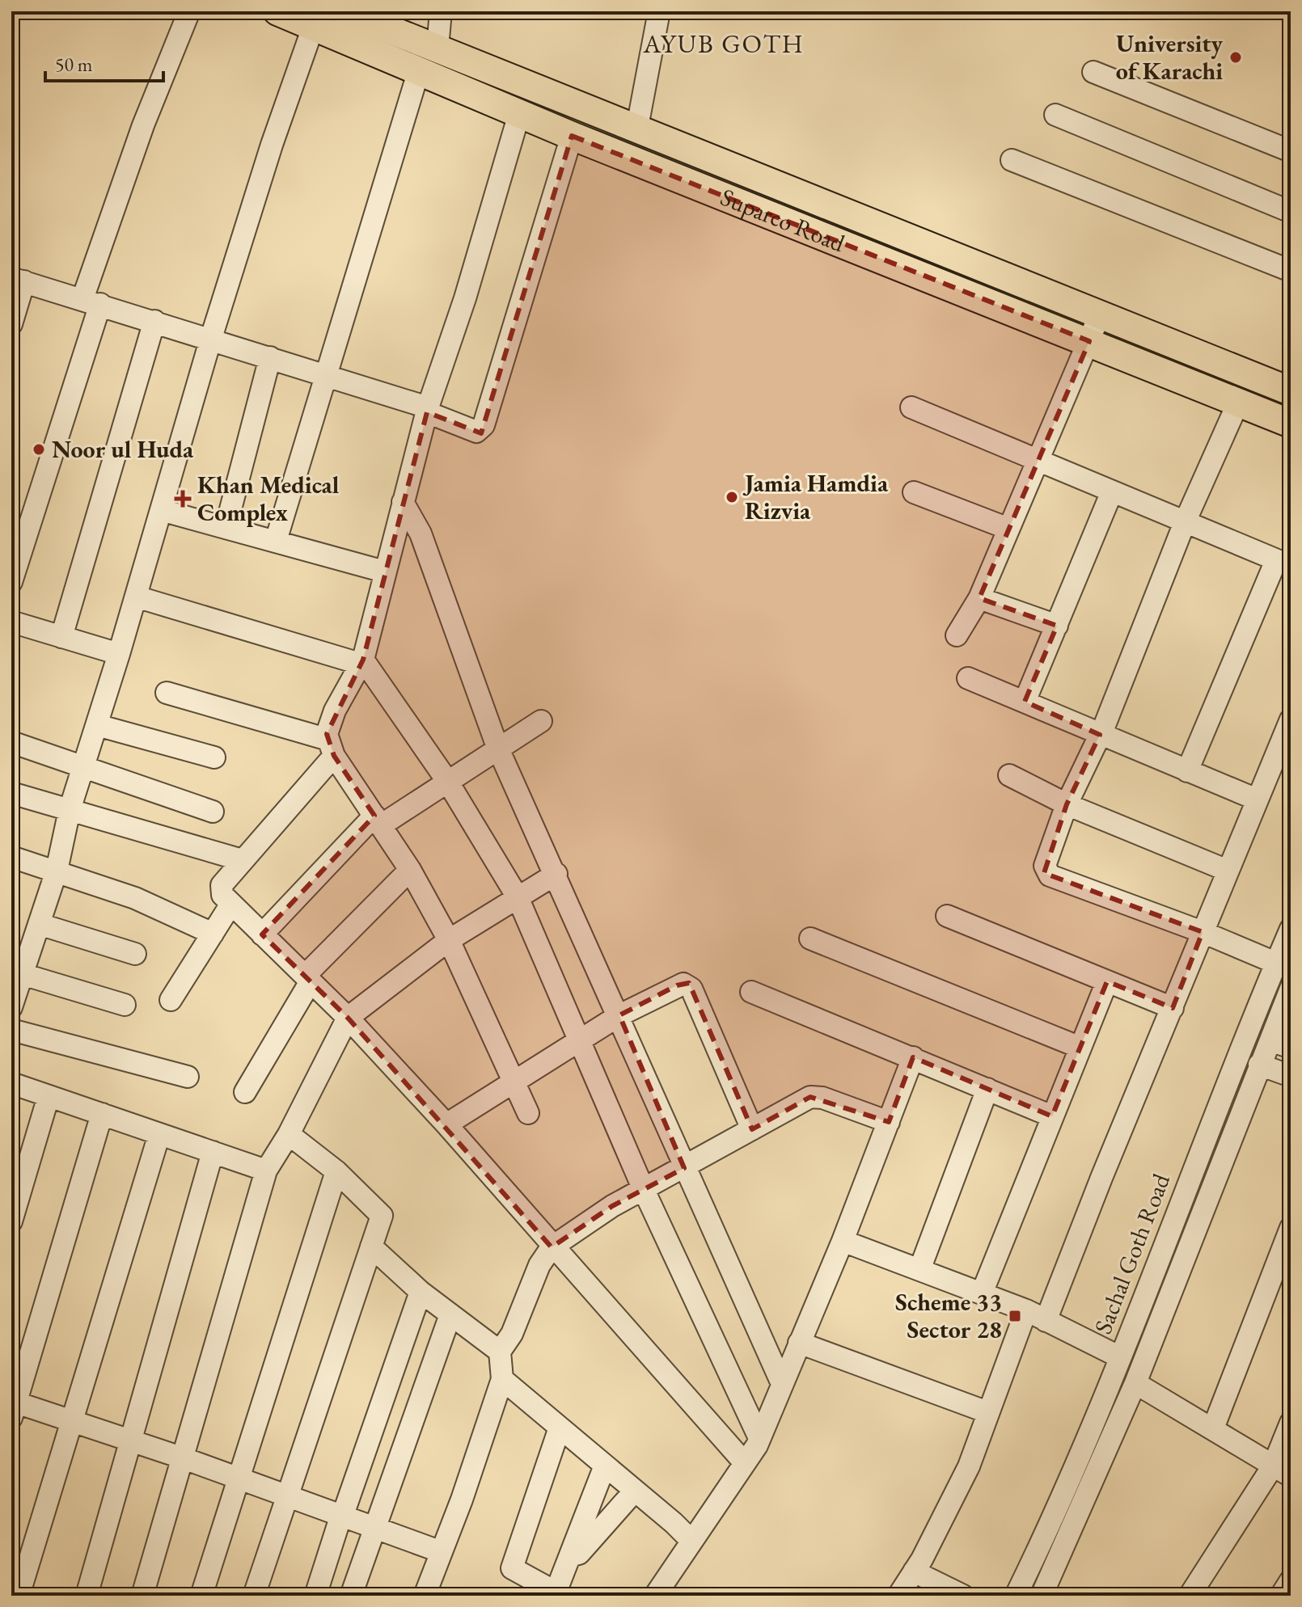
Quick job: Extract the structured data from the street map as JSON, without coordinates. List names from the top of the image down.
{
  "streets": {
    "main road": ["Suparco Road"],
    "street": ["Sachal Goth Road"]
  },
  "districts": ["AYUB GOTH"],
  "places": {
    "other": ["University of Karachi", "Noor ul Huda", "Jamia Hamdia Rizvia"],
    "health": ["Khan Medical Complex"],
    "transit": ["Scheme 33 Sector 28"]
  },
  "scale_bar": "50 m"
}
